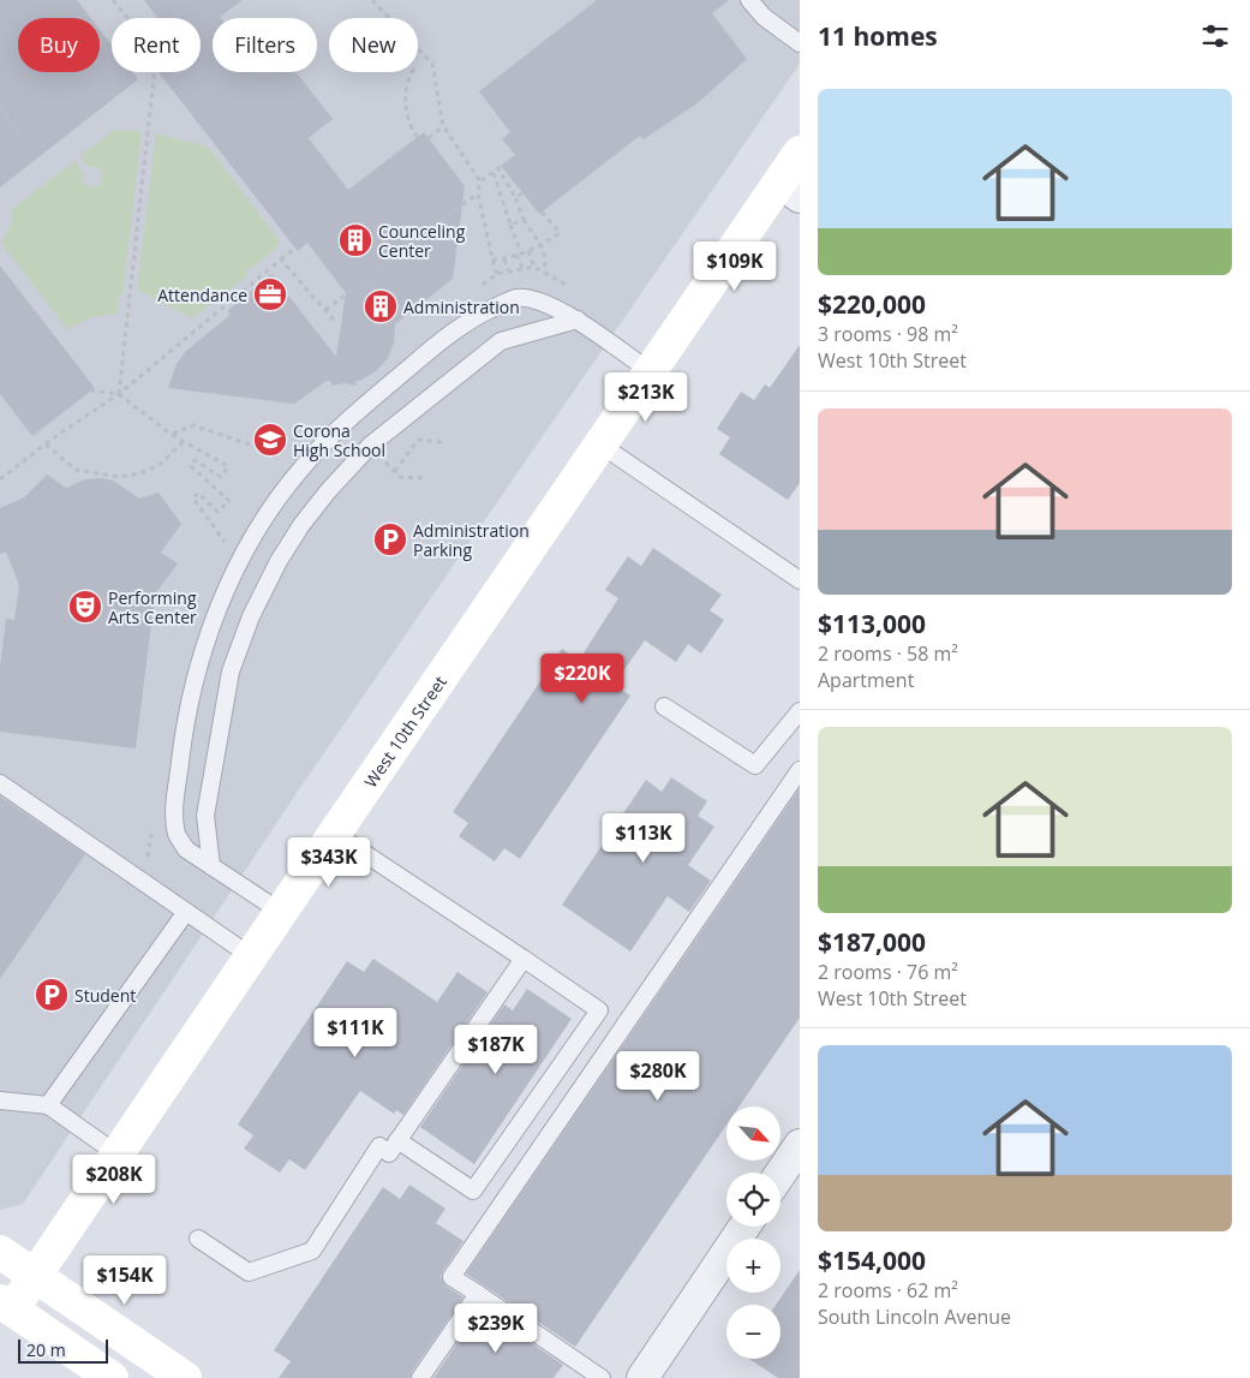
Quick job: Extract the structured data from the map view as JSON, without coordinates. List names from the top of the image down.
{
  "streets": {
    "main road": ["West 10th Street"]
  },
  "places": {
    "building": ["Counceling Center", "Administration"],
    "office": ["Attendance"],
    "school or university": ["Corona High School"],
    "parking": ["Administration Parking", "Student"],
    "theatre": ["Performing Arts Center"]
  },
  "scale_bar": "20 m",
  "north": "bottom right",
  "page": {
    "heading": "11 homes",
    "chip": [
      "Buy",
      "Rent",
      "Filters",
      "New"
    ],
    "list": [
      {
        "name": "$220,000",
        "note": "3 rooms · 98 m² · West 10th Street"
      },
      {
        "name": "$113,000",
        "note": "2 rooms · 58 m² · Apartment"
      },
      {
        "name": "$187,000",
        "note": "2 rooms · 76 m² · West 10th Street"
      },
      {
        "name": "$154,000",
        "note": "2 rooms · 62 m² · South Lincoln Avenue"
      }
    ],
    "price": [
      "$109K",
      "$213K",
      "$220K",
      "$113K",
      "$343K",
      "$111K",
      "$187K",
      "$280K",
      "$208K",
      "$154K",
      "$239K"
    ],
    "map_buttons": ["+", "−"],
    "scale": "20 m"
  }
}
